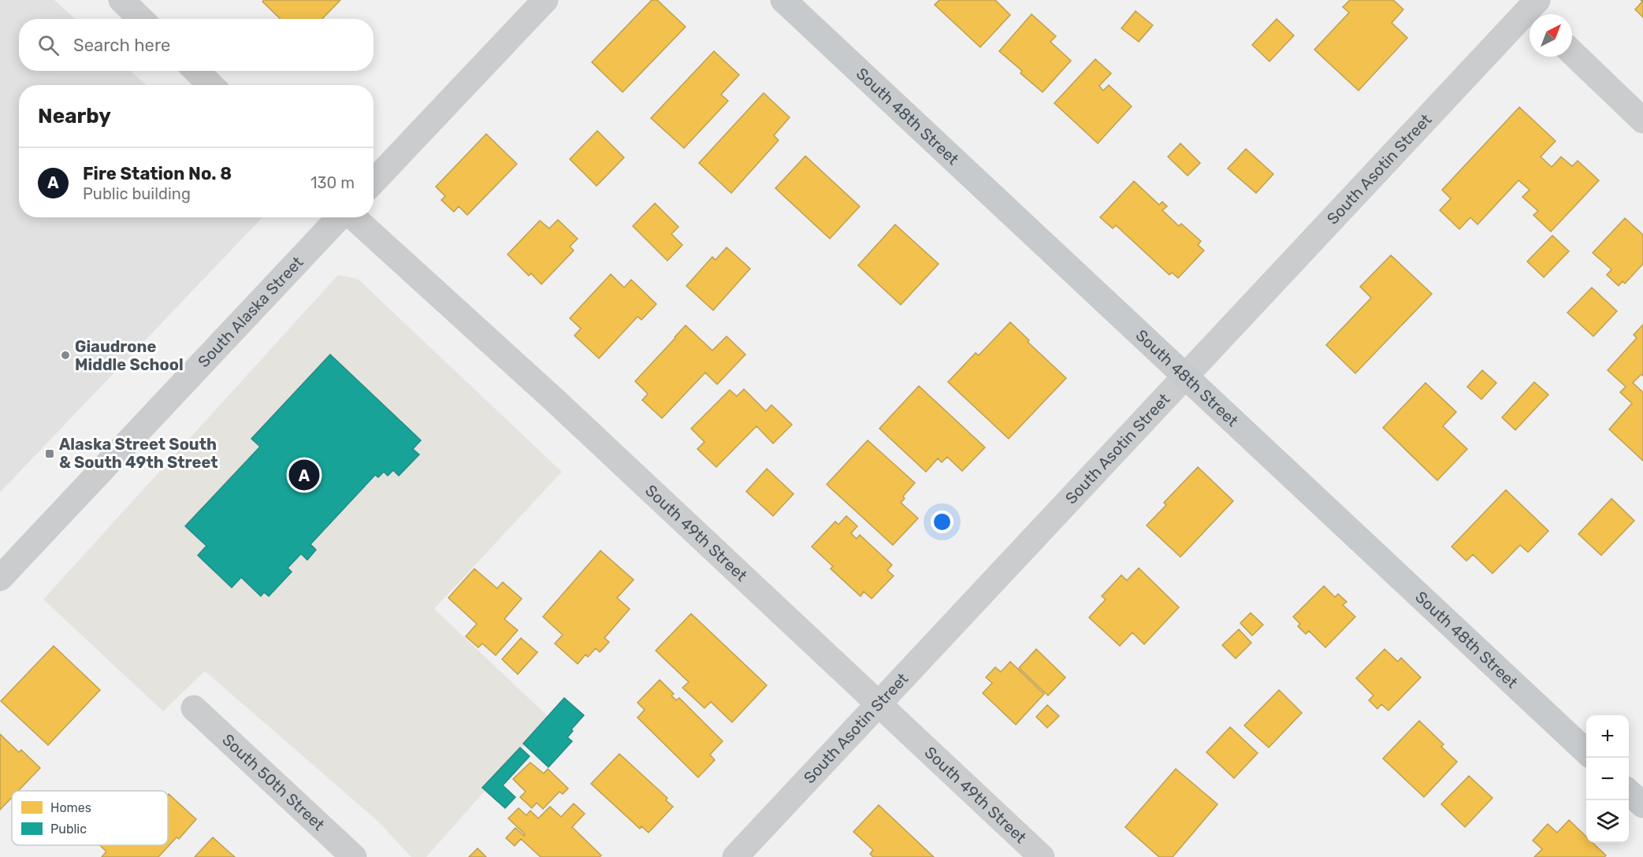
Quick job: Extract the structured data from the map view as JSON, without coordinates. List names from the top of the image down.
{
  "streets": {
    "main road": ["South 48th Street"],
    "street": [
      "South Asotin Street",
      "South Alaska Street",
      "South 49th Street",
      "South 50th Street"
    ]
  },
  "crossings": [
    ["South 48th Street", "South Asotin Street"],
    ["South Asotin Street", "South 49th Street"]
  ],
  "places": {
    "other": ["Giaudrone Middle School"],
    "transit": ["Alaska Street South & South 49th Street"]
  },
  "legend": ["Homes", "Public"],
  "north": "top right",
  "page": {
    "search": "Search here",
    "heading": "Nearby",
    "list": [
      {
        "mark": "A",
        "name": "Fire Station No. 8",
        "note": "Public building",
        "value": "130 m"
      }
    ],
    "pins": "A",
    "map_buttons": ["+", "−"]
  }
}
